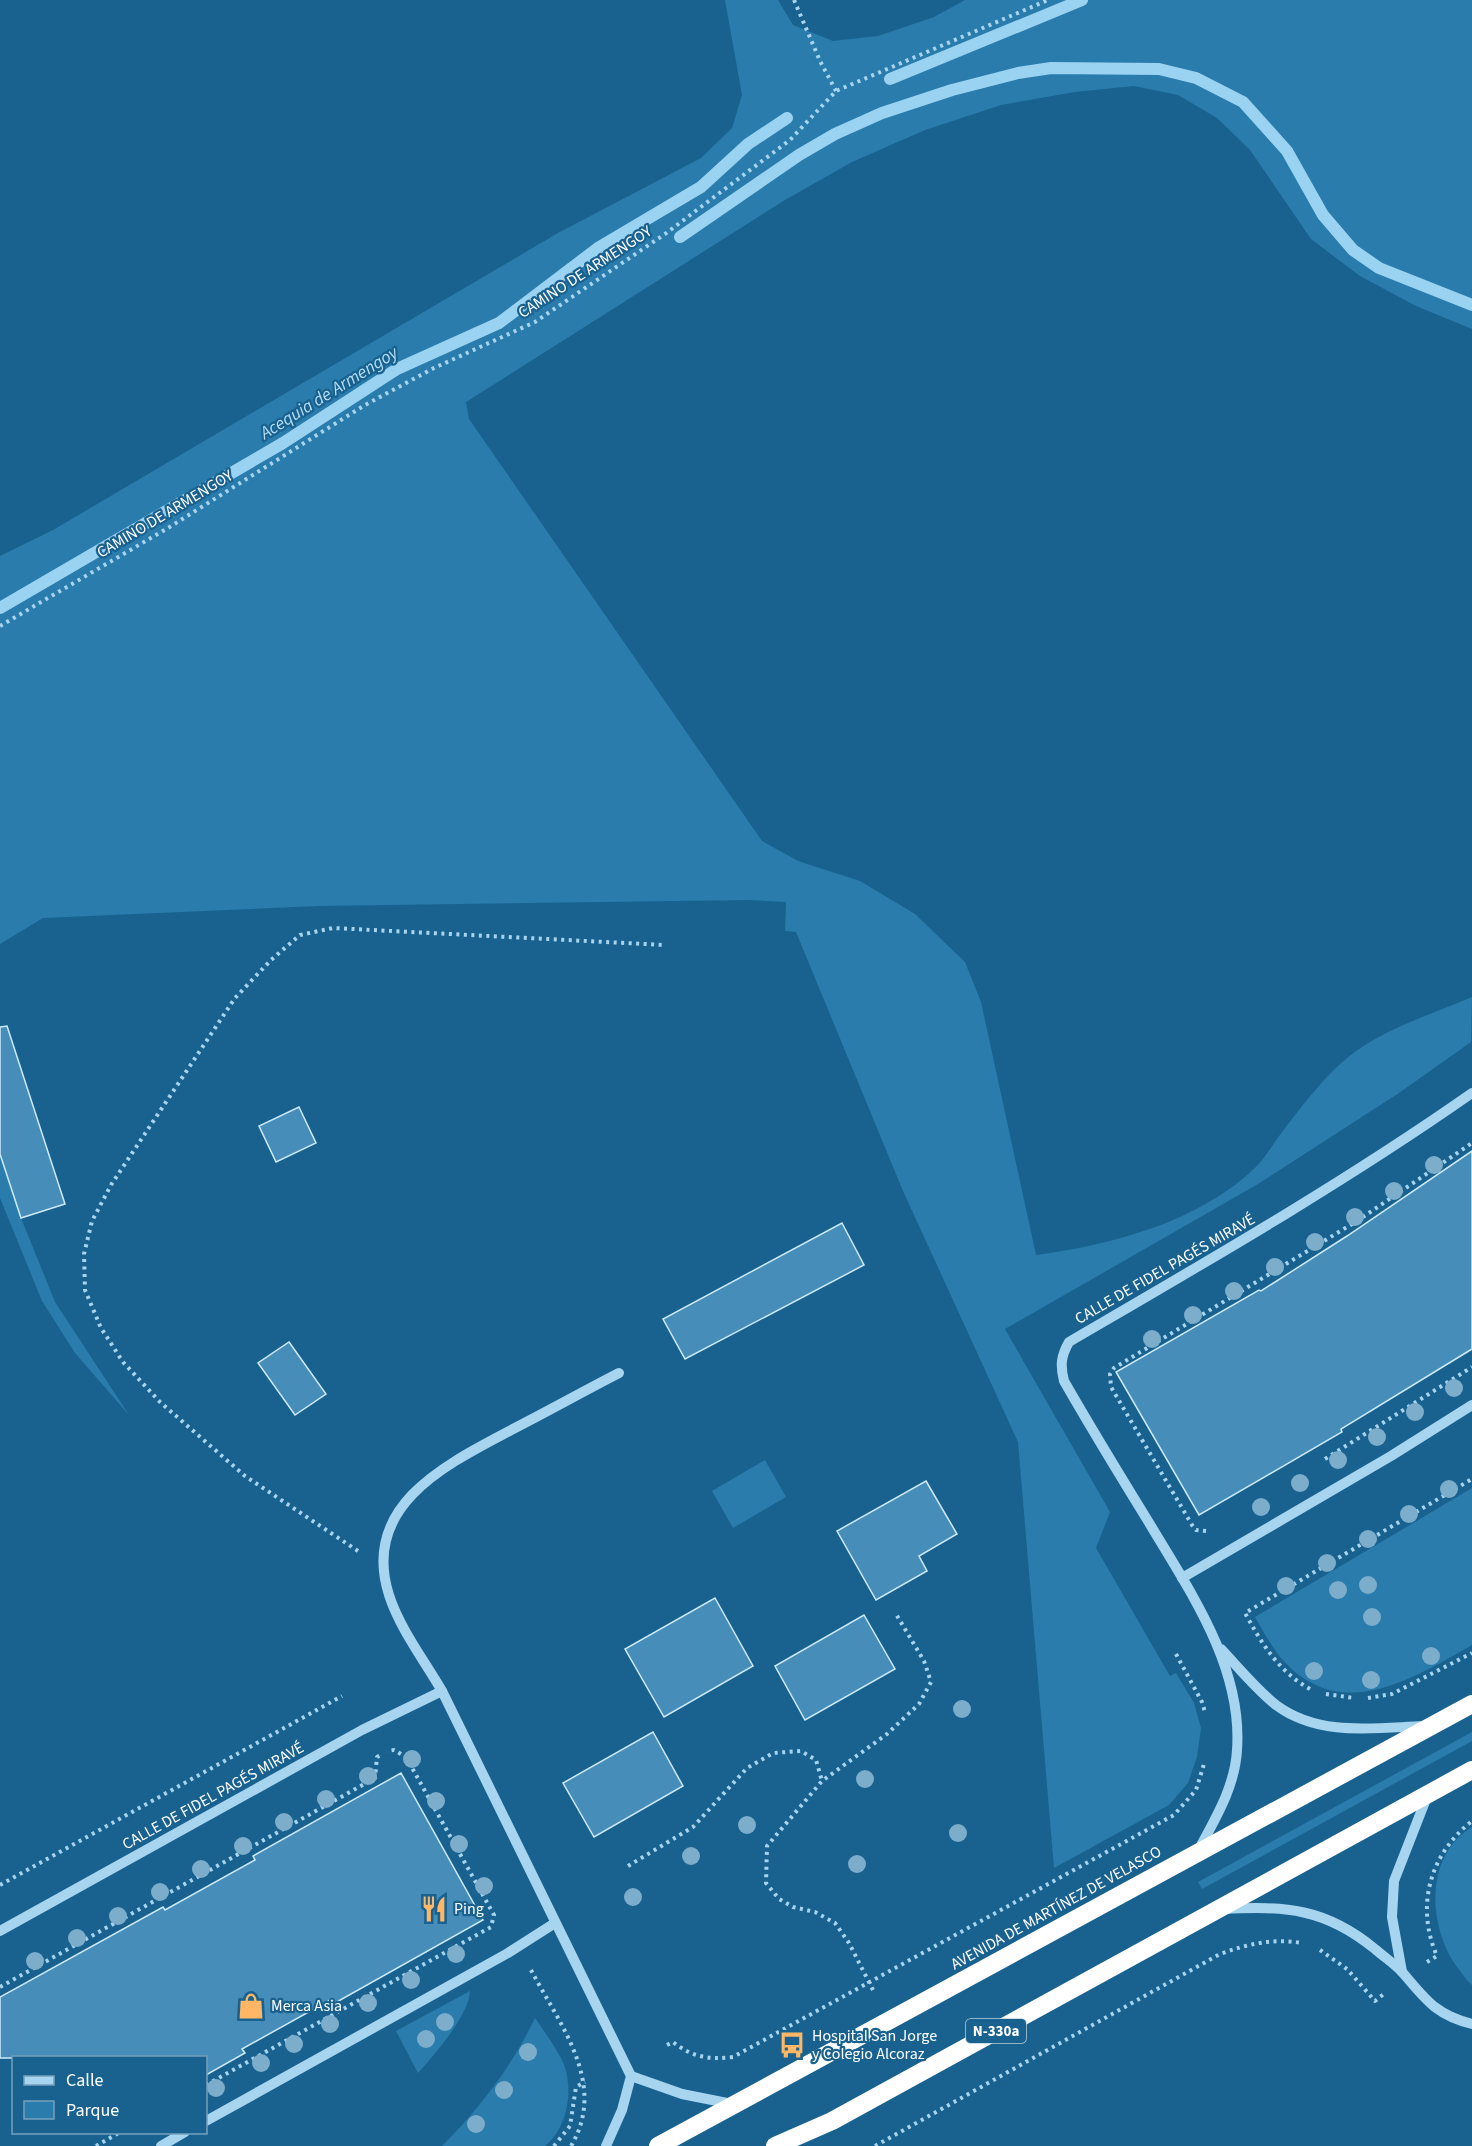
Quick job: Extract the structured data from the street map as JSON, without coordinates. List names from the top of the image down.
{
  "streets": {
    "highway": ["AVENIDA DE MARTÍNEZ DE VELASCO", "N-330a"],
    "street": ["CALLE DE FIDEL PAGÉS MIRAVÉ"],
    "path": ["CAMINO DE ARMENGOY"]
  },
  "crossings": [
    ["CALLE DE FIDEL PAGÉS MIRAVÉ", "AVENIDA DE MARTÍNEZ DE VELASCO"]
  ],
  "water": ["Acequia de Armengoy"],
  "places": {
    "restaurant": ["Ping"],
    "shop": ["Merca Asia"],
    "bus stop": ["Hospital San Jorge y Colegio Alcoraz"]
  },
  "legend": ["Calle", "Parque"]
}
